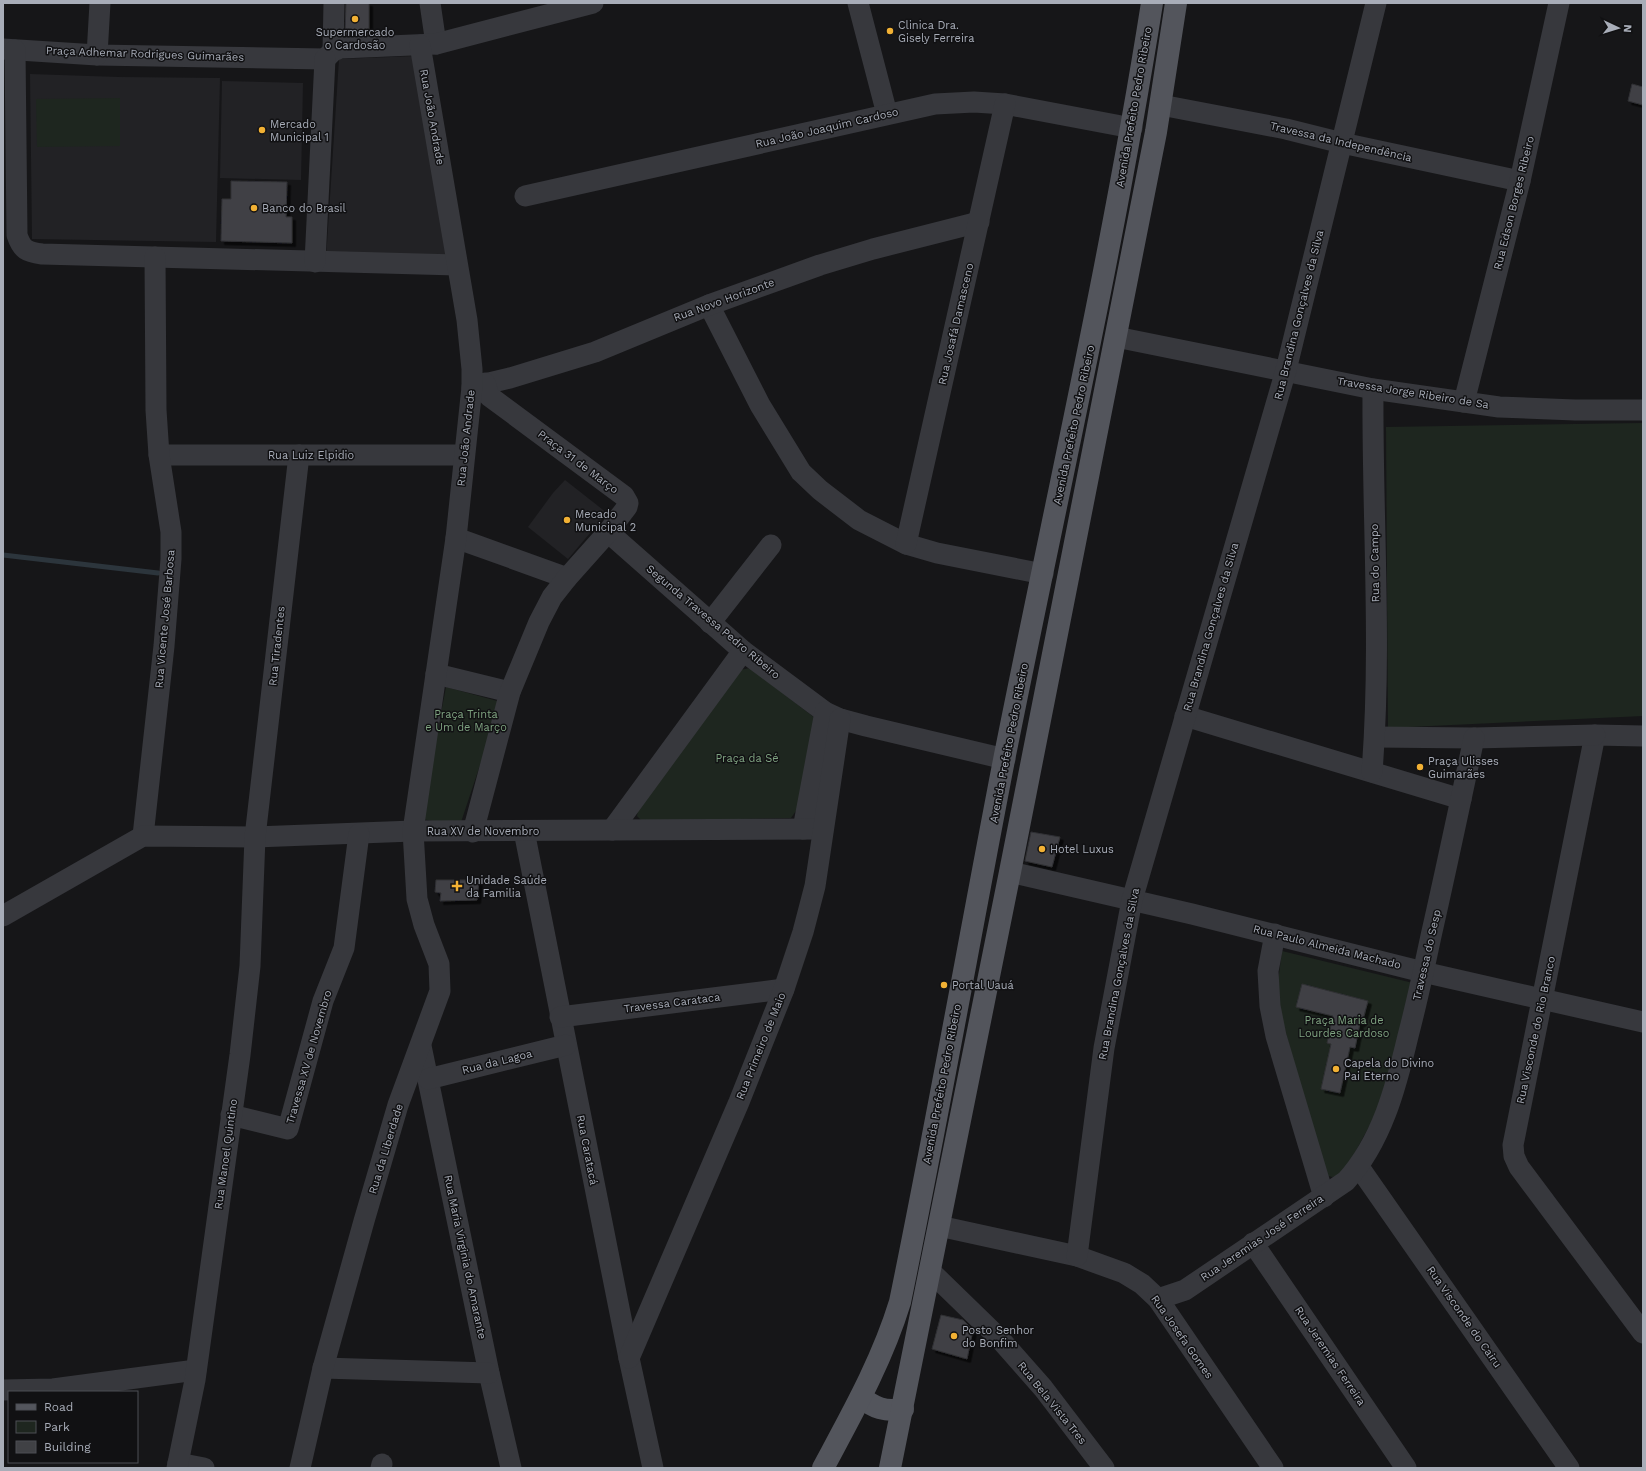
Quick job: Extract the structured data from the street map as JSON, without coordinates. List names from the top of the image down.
{
  "streets": {
    "main road": ["Avenida Prefeito Pedro Ribeiro"],
    "street": [
      "Praça Adhemar Rodrigues Guimarães",
      "Rua João Andrade",
      "Rua João Joaquim Cardoso",
      "Travessa da Independência",
      "Rua Edson Borges Ribeiro",
      "Rua Novo Horizonte",
      "Rua Brandina Gonçalves da Silva",
      "Rua Josafá Damasceno",
      "Travessa Jorge Ribeiro de Sa",
      "Rua Luiz Elpidio",
      "Praça 31 de Março",
      "Rua do Campo",
      "Rua Vicente José Barbosa",
      "Segunda Travessa Pedro Ribeiro",
      "Rua Tiradentes",
      "Rua XV de Novembro",
      "Rua Paulo Almeida Machado",
      "Travessa do Sesp",
      "Travessa Carataca",
      "Rua Visconde do Rio Branco",
      "Rua Primeiro de Maio",
      "Travessa XV de Novembro",
      "Rua da Lagoa",
      "Rua da Liberdade",
      "Rua Caratacá",
      "Rua Manoel Quintino",
      "Rua Jeremias José Ferreira",
      "Rua Maria Virginia do Amarante",
      "Rua Visconde do Cairu",
      "Rua Josefa Gomes",
      "Rua Jeremias Ferreira",
      "Rua Bela Vista Tres"
    ]
  },
  "crossings": [
    ["Praça Adhemar Rodrigues Guimarães", "Rua João Andrade"],
    ["Praça Adhemar Rodrigues Guimarães", "Rua Vicente José Barbosa"],
    ["Avenida Prefeito Pedro Ribeiro", "Rua João Joaquim Cardoso"],
    ["Avenida Prefeito Pedro Ribeiro", "Travessa da Independência"],
    ["Avenida Prefeito Pedro Ribeiro", "Travessa Jorge Ribeiro de Sa"],
    ["Avenida Prefeito Pedro Ribeiro", "Segunda Travessa Pedro Ribeiro"],
    ["Avenida Prefeito Pedro Ribeiro", "Rua Paulo Almeida Machado"],
    ["Avenida Prefeito Pedro Ribeiro", "Rua Josefa Gomes"],
    ["Avenida Prefeito Pedro Ribeiro", "Rua Bela Vista Tres"],
    ["Rua João Andrade", "Rua Novo Horizonte"],
    ["Rua João Andrade", "Rua Luiz Elpidio"],
    ["Rua João Andrade", "Praça 31 de Março"],
    ["Rua João Andrade", "Rua XV de Novembro"],
    ["Rua João Andrade", "Rua da Liberdade"],
    ["Rua João Joaquim Cardoso", "Rua Josafá Damasceno"],
    ["Travessa da Independência", "Rua Edson Borges Ribeiro"],
    ["Travessa da Independência", "Rua Brandina Gonçalves da Silva"],
    ["Rua Edson Borges Ribeiro", "Travessa Jorge Ribeiro de Sa"],
    ["Rua Novo Horizonte", "Rua Josafá Damasceno"],
    ["Rua Novo Horizonte", "Praça 31 de Março"],
    ["Rua Brandina Gonçalves da Silva", "Travessa Jorge Ribeiro de Sa"],
    ["Rua Brandina Gonçalves da Silva", "Rua Paulo Almeida Machado"],
    ["Rua Brandina Gonçalves da Silva", "Rua Josefa Gomes"],
    ["Travessa Jorge Ribeiro de Sa", "Rua do Campo"],
    ["Rua Luiz Elpidio", "Rua Vicente José Barbosa"],
    ["Rua Luiz Elpidio", "Rua Tiradentes"],
    ["Praça 31 de Março", "Segunda Travessa Pedro Ribeiro"],
    ["Praça 31 de Março", "Rua XV de Novembro"],
    ["Rua Vicente José Barbosa", "Rua XV de Novembro"],
    ["Segunda Travessa Pedro Ribeiro", "Rua Primeiro de Maio"],
    ["Rua Tiradentes", "Rua XV de Novembro"],
    ["Rua Tiradentes", "Rua Manoel Quintino"],
    ["Rua XV de Novembro", "Rua Primeiro de Maio"],
    ["Rua XV de Novembro", "Travessa XV de Novembro"],
    ["Rua XV de Novembro", "Rua da Liberdade"],
    ["Rua XV de Novembro", "Rua Caratacá"],
    ["Rua XV de Novembro", "Rua Manoel Quintino"],
    ["Rua Paulo Almeida Machado", "Travessa do Sesp"],
    ["Rua Paulo Almeida Machado", "Rua Visconde do Rio Branco"],
    ["Travessa do Sesp", "Rua Jeremias José Ferreira"],
    ["Travessa do Sesp", "Rua Visconde do Cairu"],
    ["Travessa Carataca", "Rua Primeiro de Maio"],
    ["Travessa Carataca", "Rua Caratacá"],
    ["Rua Primeiro de Maio", "Rua Caratacá"],
    ["Travessa XV de Novembro", "Rua Manoel Quintino"],
    ["Rua da Lagoa", "Rua Caratacá"],
    ["Rua da Lagoa", "Rua Maria Virginia do Amarante"],
    ["Rua da Liberdade", "Rua Maria Virginia do Amarante"],
    ["Rua Jeremias José Ferreira", "Rua Visconde do Cairu"],
    ["Rua Jeremias José Ferreira", "Rua Josefa Gomes"],
    ["Rua Jeremias José Ferreira", "Rua Jeremias Ferreira"]
  ],
  "parks": ["Praça Trinta e Um de Março", "Praça da Sé", "Praça Maria de Lourdes Cardoso"],
  "places": {
    "other": [
      "Supermercado o Cardosão",
      "Clinica Dra. Gisely Ferreira",
      "Mercado Municipal 1",
      "Banco do Brasil",
      "Mecado Municipal 2",
      "Praça Ulisses Guimarães",
      "Hotel Luxus",
      "Portal Uauá",
      "Capela do Divino Pai Eterno",
      "Posto Senhor do Bonfim"
    ],
    "health": ["Unidade Saúde da Familia"]
  },
  "legend": ["Road", "Park", "Building"],
  "north": "right"
}
